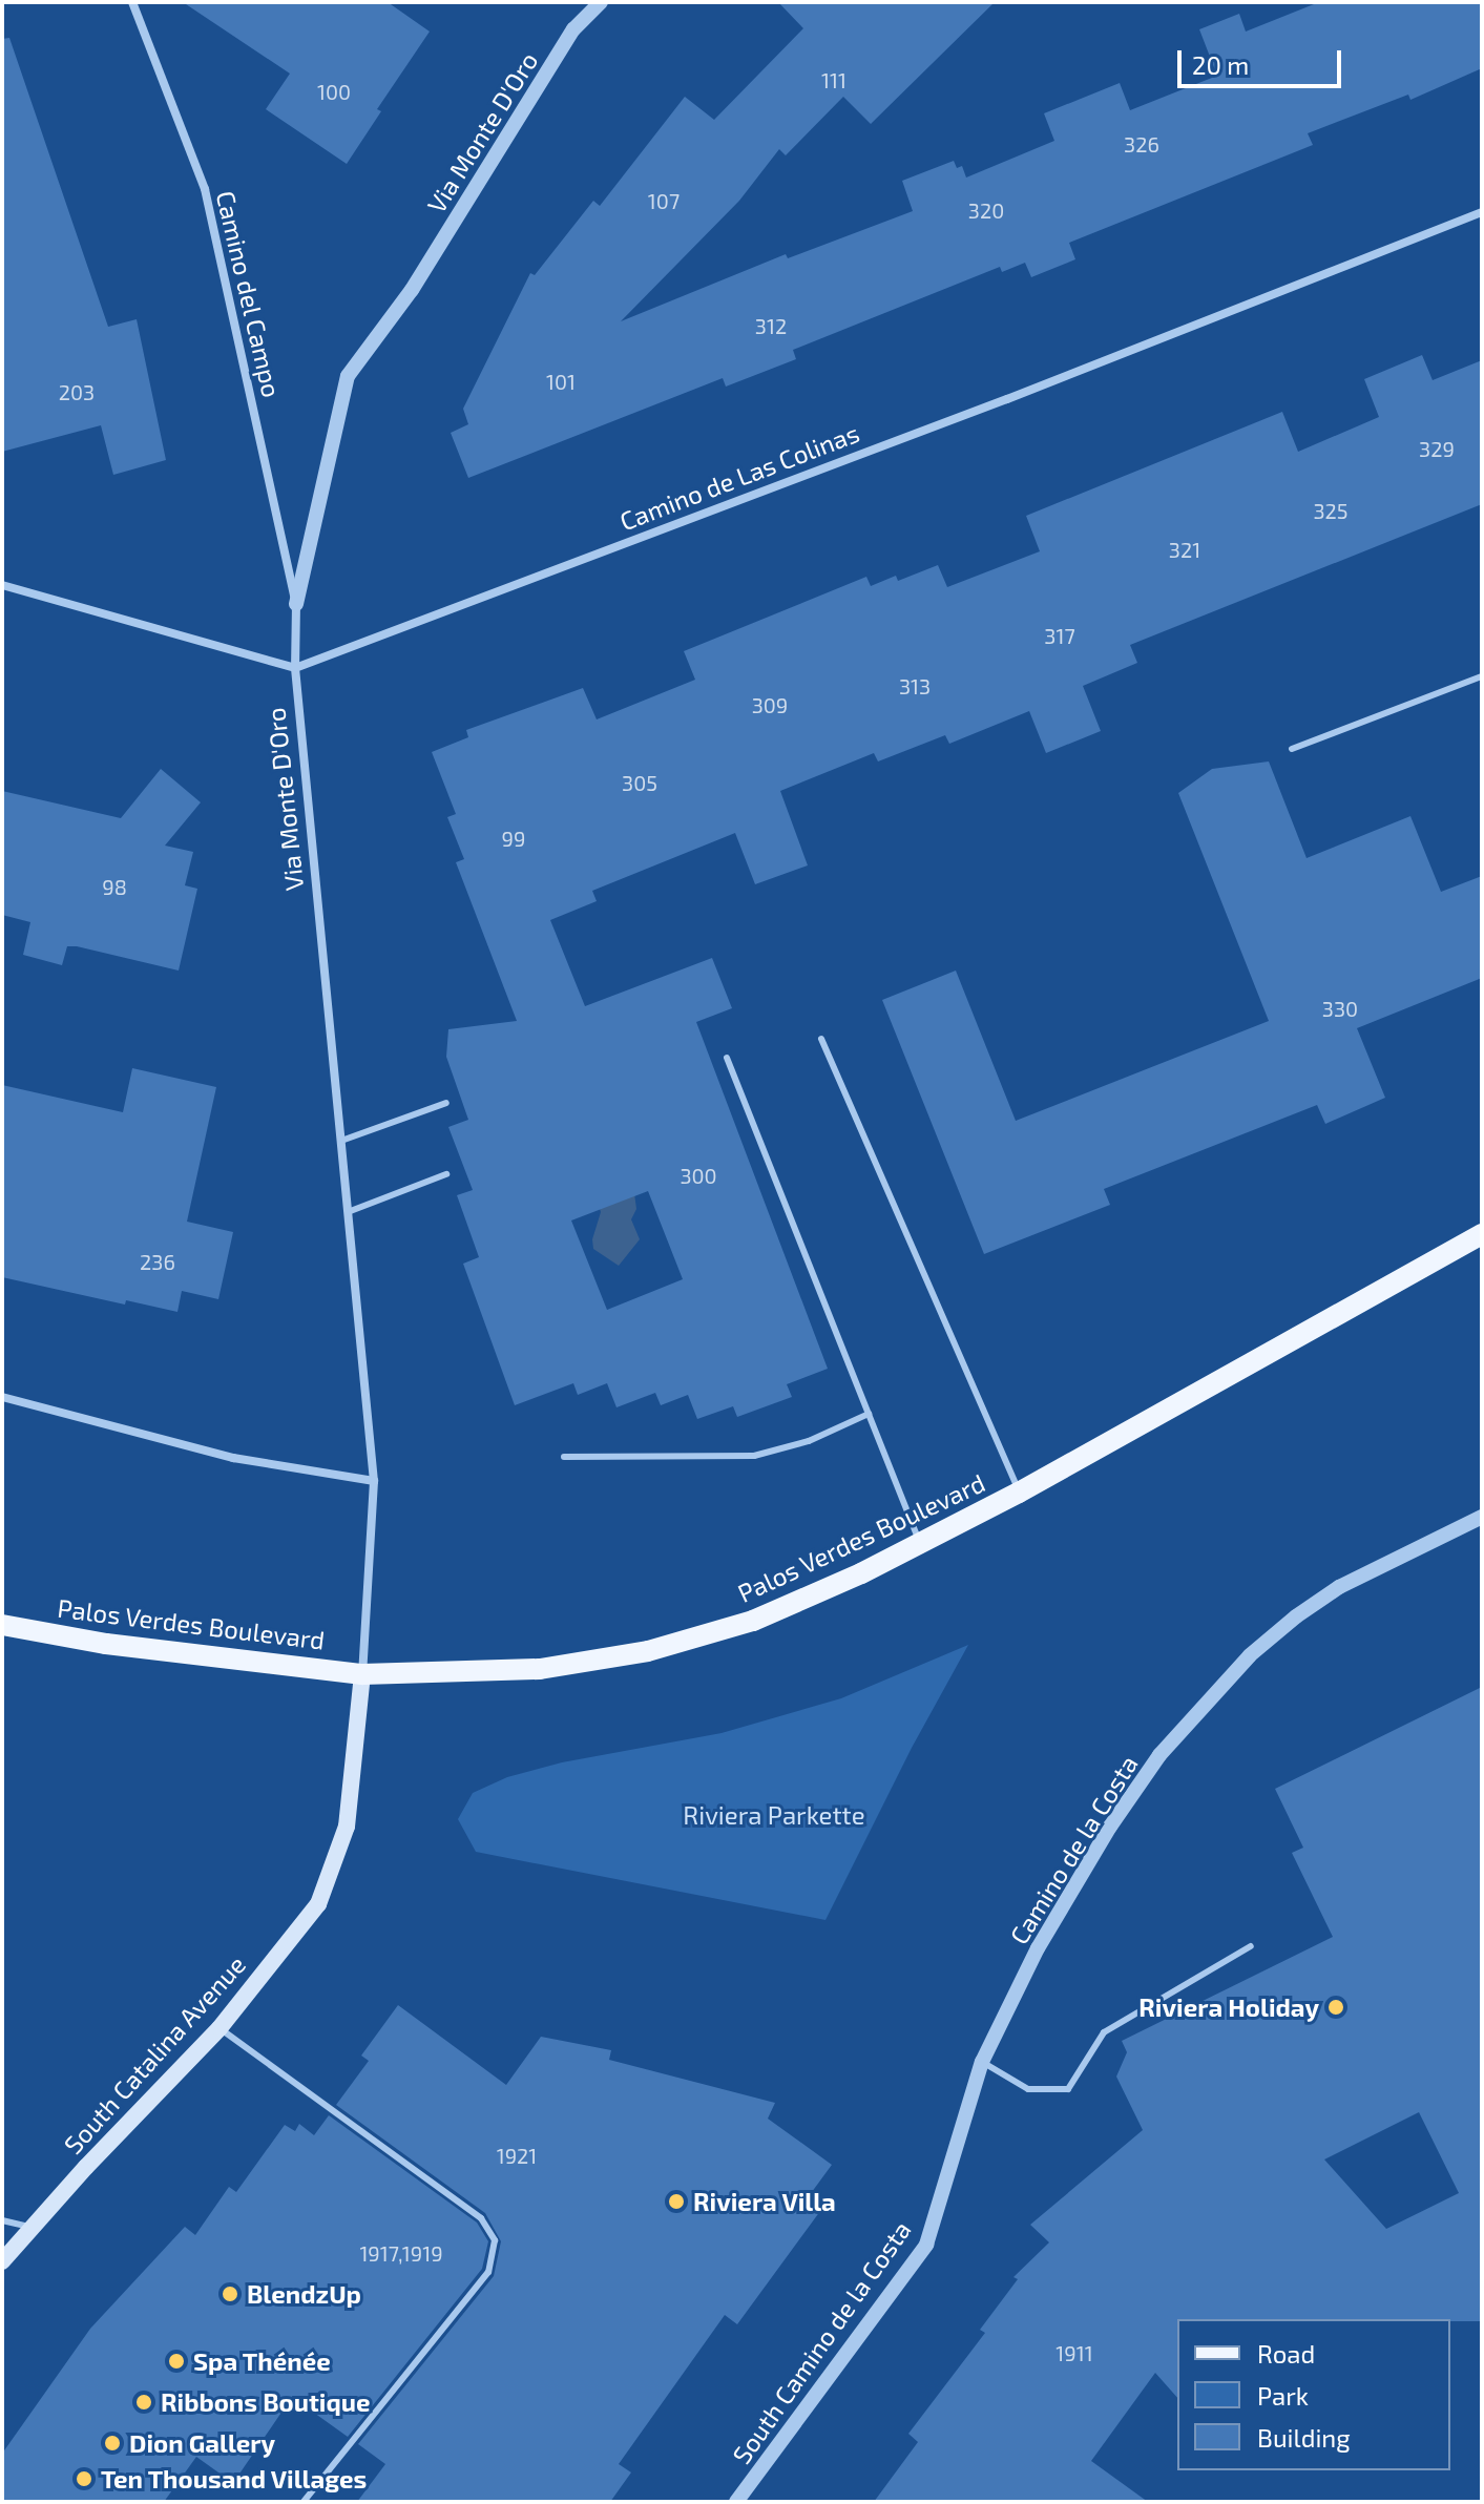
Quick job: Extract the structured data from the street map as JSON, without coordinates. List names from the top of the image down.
{
  "streets": {
    "main road": ["Palos Verdes Boulevard", "South Catalina Avenue"],
    "street": [
      "Via Monte D'Oro",
      "Camino del Campo",
      "Camino de Las Colinas",
      "Camino de la Costa",
      "South Camino de la Costa"
    ]
  },
  "crossings": [
    ["Via Monte D'Oro", "Camino del Campo"],
    ["Via Monte D'Oro", "Camino de Las Colinas"],
    ["Via Monte D'Oro", "Palos Verdes Boulevard"],
    ["Via Monte D'Oro", "South Catalina Avenue"],
    ["Palos Verdes Boulevard", "South Catalina Avenue"],
    ["Camino de la Costa", "South Camino de la Costa"]
  ],
  "parks": ["Riviera Parkette"],
  "places": [
    "Riviera Holiday",
    "Riviera Villa",
    "BlendzUp",
    "Spa Thénée",
    "Ribbons Boutique",
    "Dion Gallery",
    "Ten Thousand Villages"
  ],
  "house_numbers": [
    "111",
    "100",
    "326",
    "107",
    "320",
    "312",
    "101",
    "203",
    "329",
    "325",
    "321",
    "317",
    "313",
    "309",
    "305",
    "99",
    "98",
    "330",
    "300",
    "236",
    "1921",
    "1917,1919",
    "1911"
  ],
  "legend": ["Road", "Park", "Building"],
  "scale_bar": "20 m"
}
